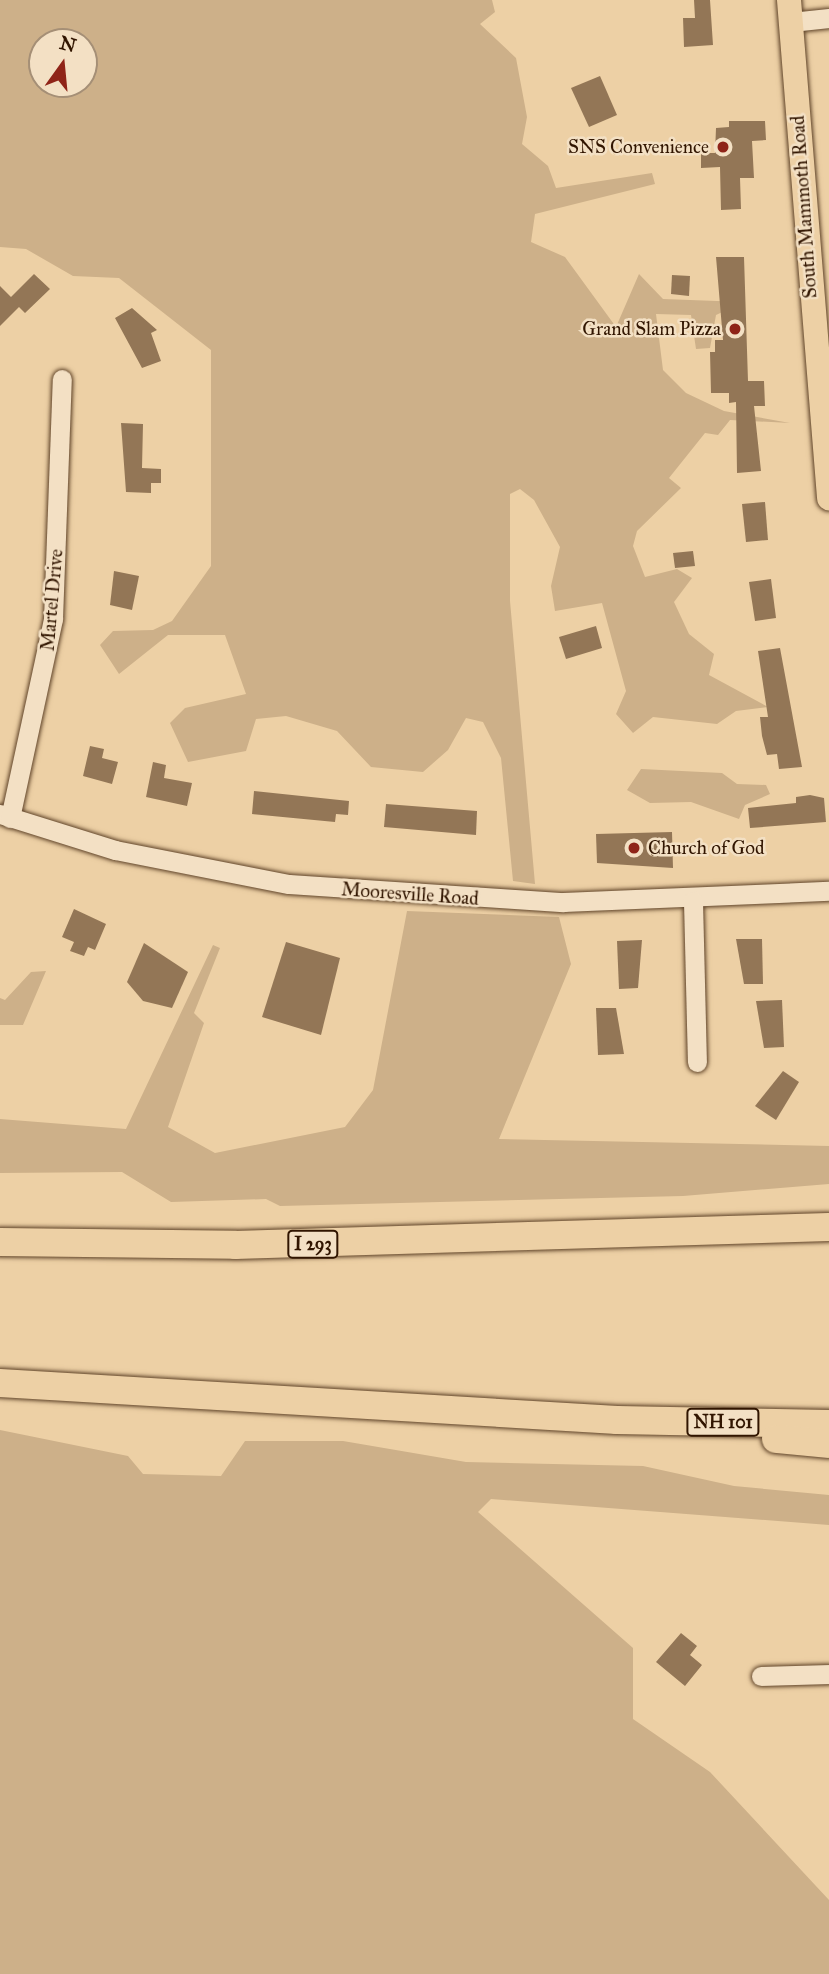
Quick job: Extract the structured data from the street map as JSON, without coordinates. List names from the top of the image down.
{
  "streets": {
    "highway": ["I 293", "NH 101"],
    "main road": ["South Mammoth Road"],
    "street": ["Martel Drive", "Mooresville Road"]
  },
  "crossings": [
    ["Martel Drive", "Mooresville Road"]
  ],
  "places": ["SNS Convenience", "Grand Slam Pizza", "Church of God"],
  "north": "top"
}
